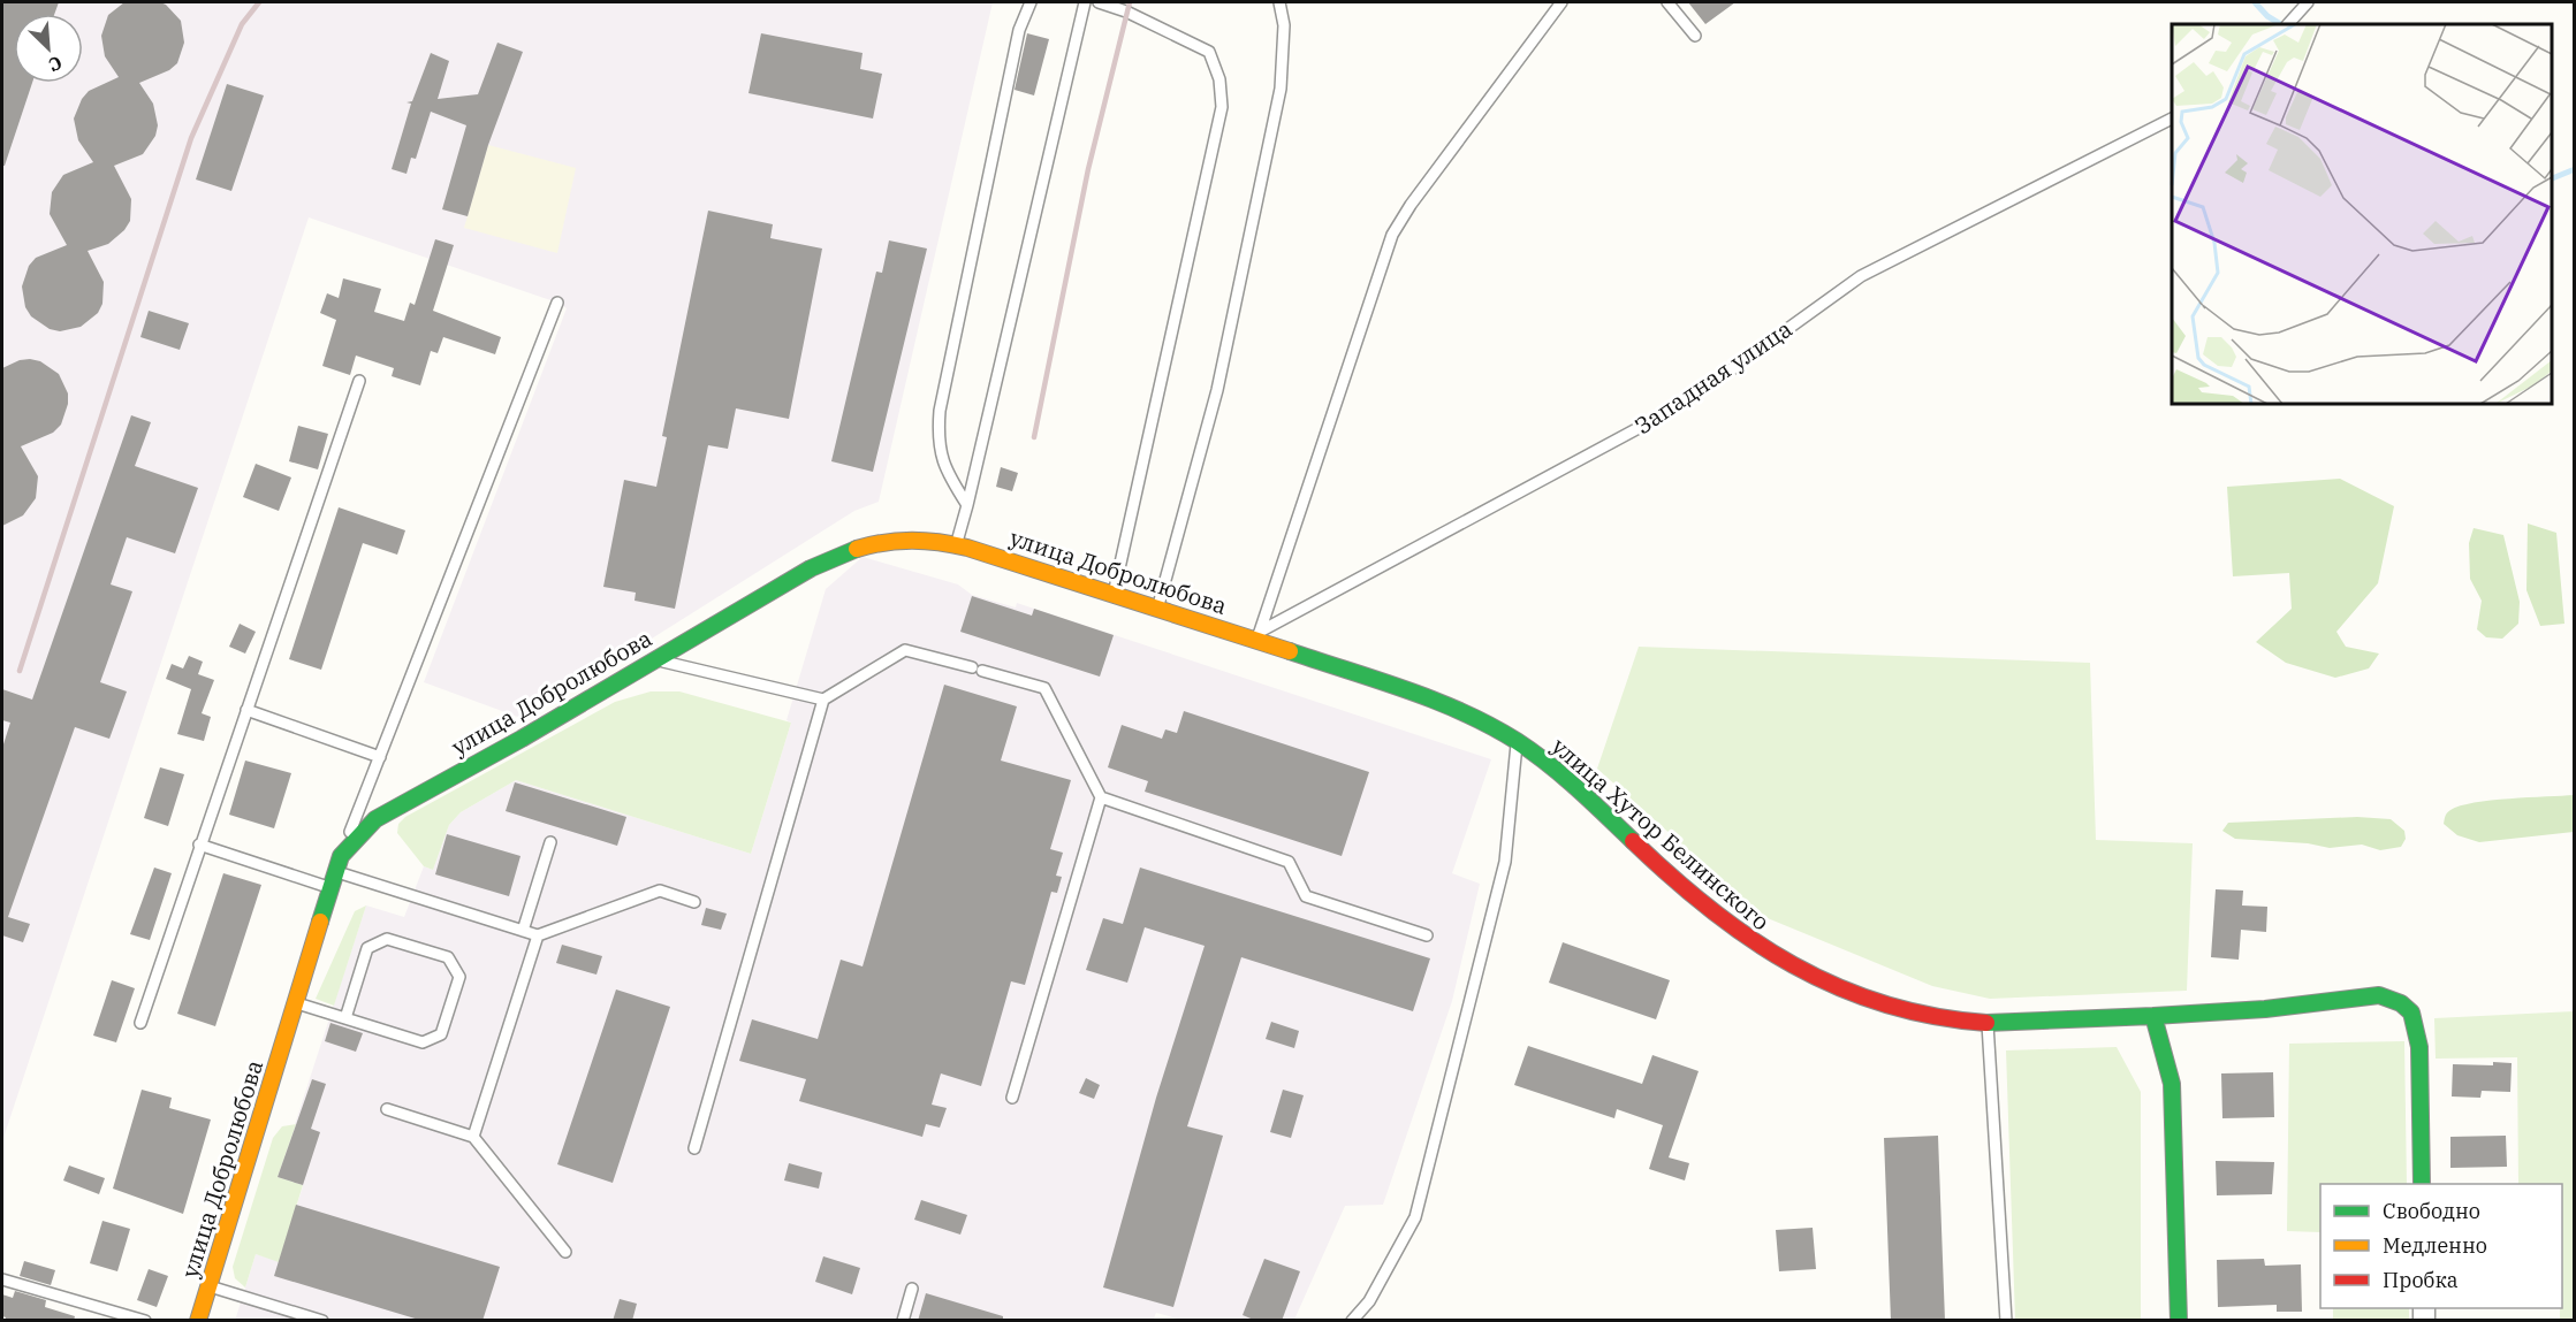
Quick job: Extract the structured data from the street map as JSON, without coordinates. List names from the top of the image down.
{
  "streets": {
    "street": ["улица Добролюбова", "улица Хутор Белинского"],
    "lane": ["Западная улица"]
  },
  "crossings": [
    ["Западная улица", "улица Добролюбова"],
    ["Западная улица", "улица Хутор Белинского"],
    ["улица Добролюбова", "улица Хутор Белинского"]
  ],
  "legend": ["Свободно", "Медленно", "Пробка"],
  "north": "bottom right"
}
